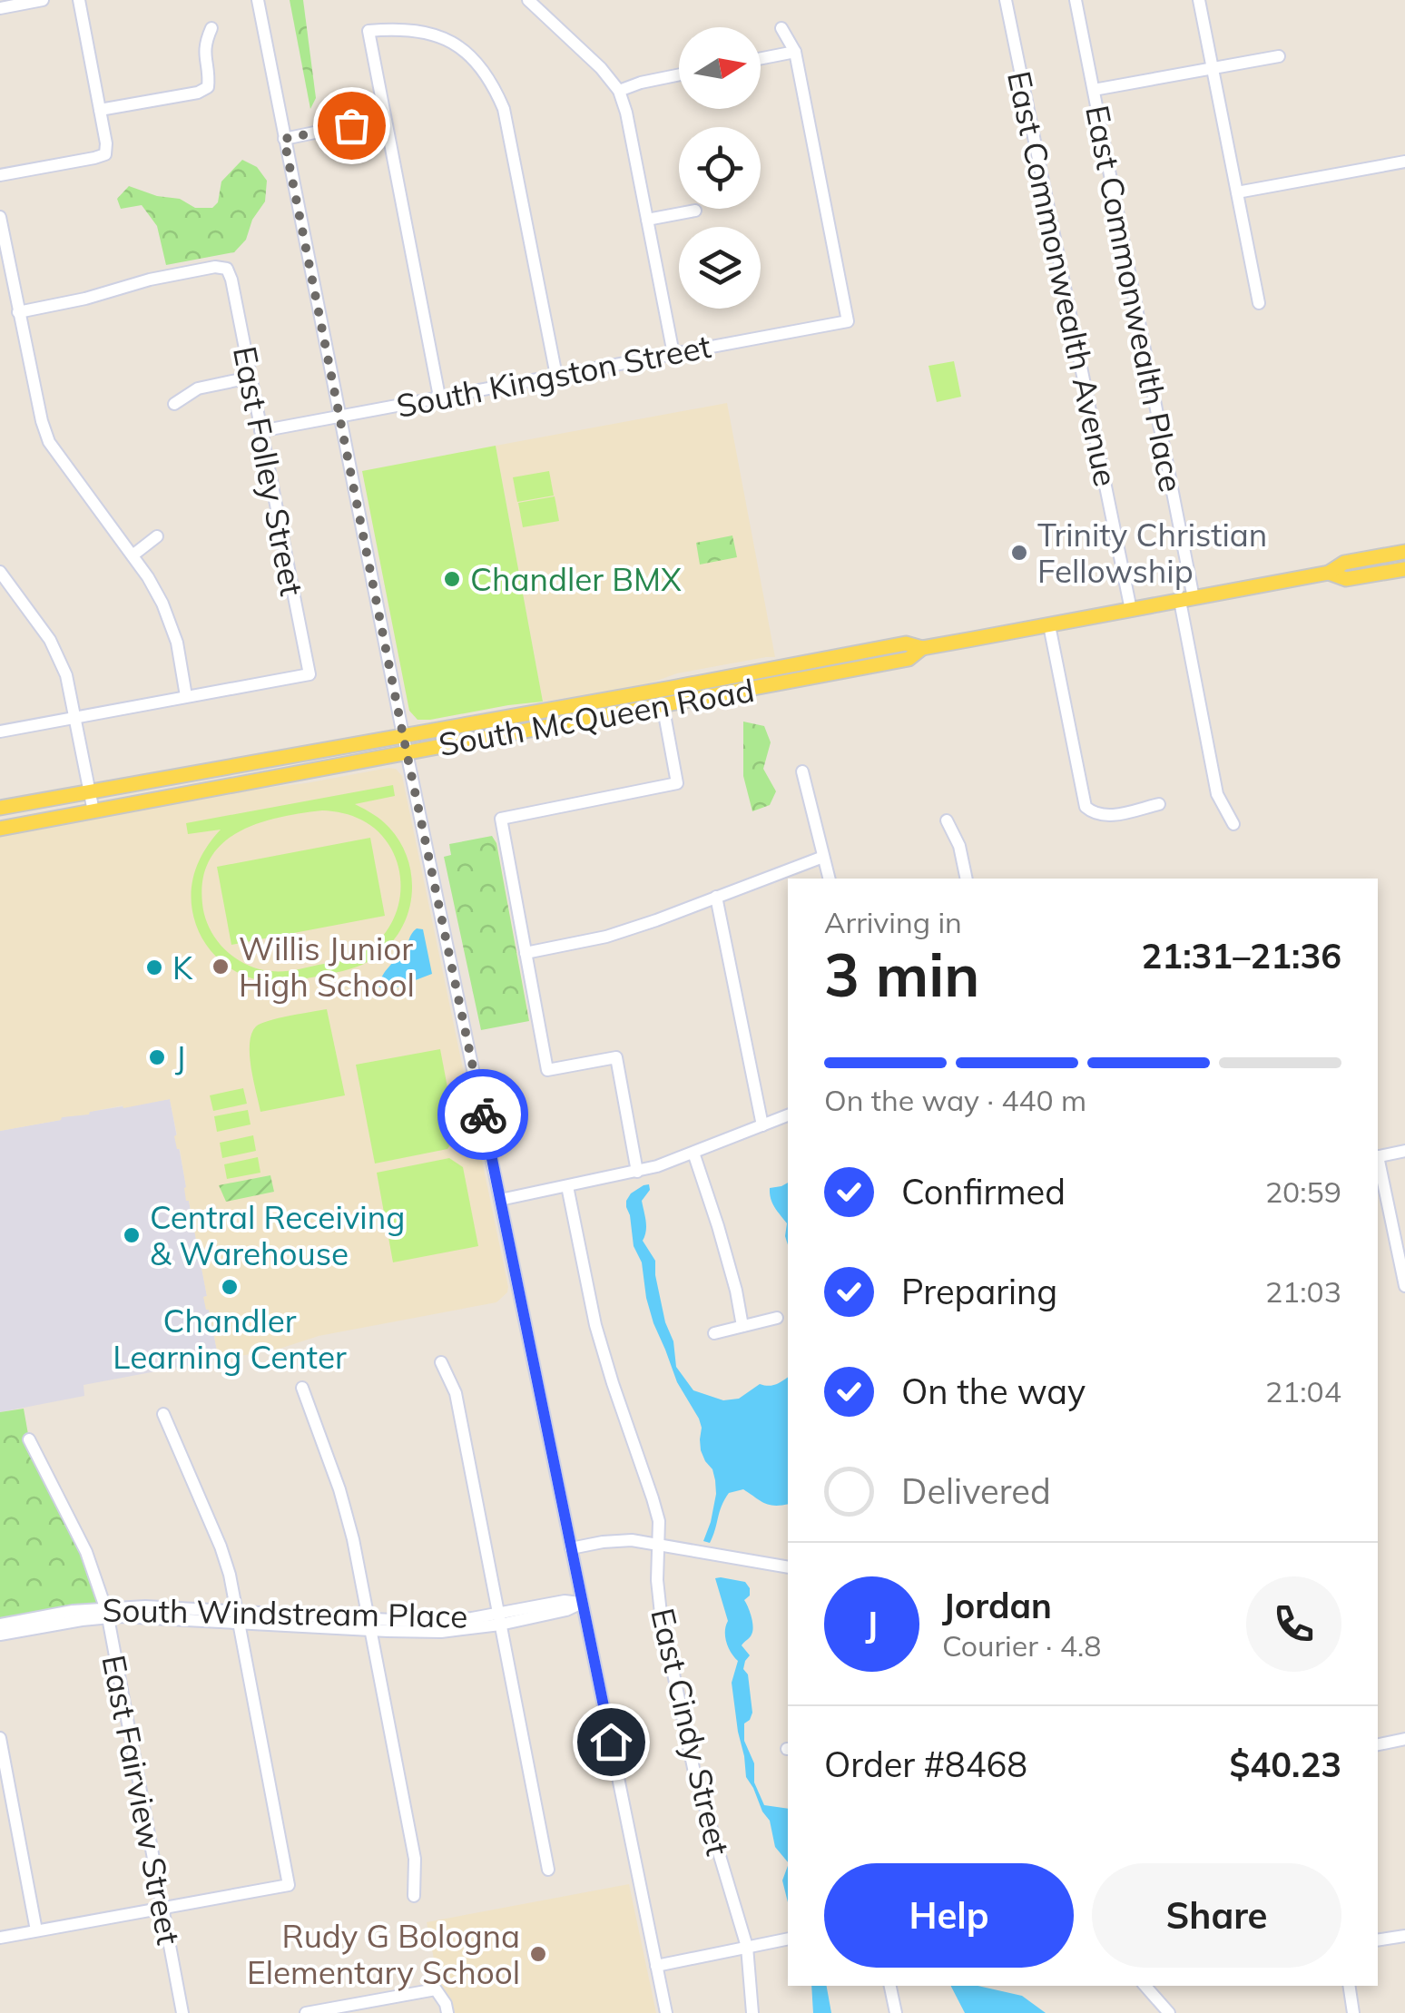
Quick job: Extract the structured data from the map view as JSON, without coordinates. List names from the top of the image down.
{
  "streets": {
    "main road": ["South McQueen Road"],
    "street": [
      "East Commonwealth Avenue",
      "East Commonwealth Place",
      "South Kingston Street",
      "East Folley Street",
      "South Windstream Place",
      "East Cindy Street",
      "East Fairview Street"
    ]
  },
  "crossings": [
    ["East Commonwealth Avenue", "South McQueen Road"],
    ["East Commonwealth Place", "South McQueen Road"],
    ["South Kingston Street", "East Folley Street"],
    ["South Windstream Place", "East Fairview Street"]
  ],
  "places": [
    "Trinity Christian Fellowship",
    "Chandler BMX",
    "Willis Junior High School",
    "K",
    "J",
    "Central Receiving & Warehouse",
    "Chandler Learning Center",
    "Rudy G Bologna Elementary School"
  ],
  "north": "right",
  "page": {
    "heading": ["3 min", "Arriving in", "21:31–21:36"],
    "panel": [
      "Jordan",
      "Courier · 4.8",
      "Order #8468",
      "$40.23"
    ],
    "bar": "On the way · 440 m",
    "list": [
      ["Confirmed", "20:59"],
      ["Preparing", "21:03"],
      ["On the way", "21:04"],
      "Delivered"
    ],
    "round": "J",
    "buttons": ["Help", "Share"]
  }
}
